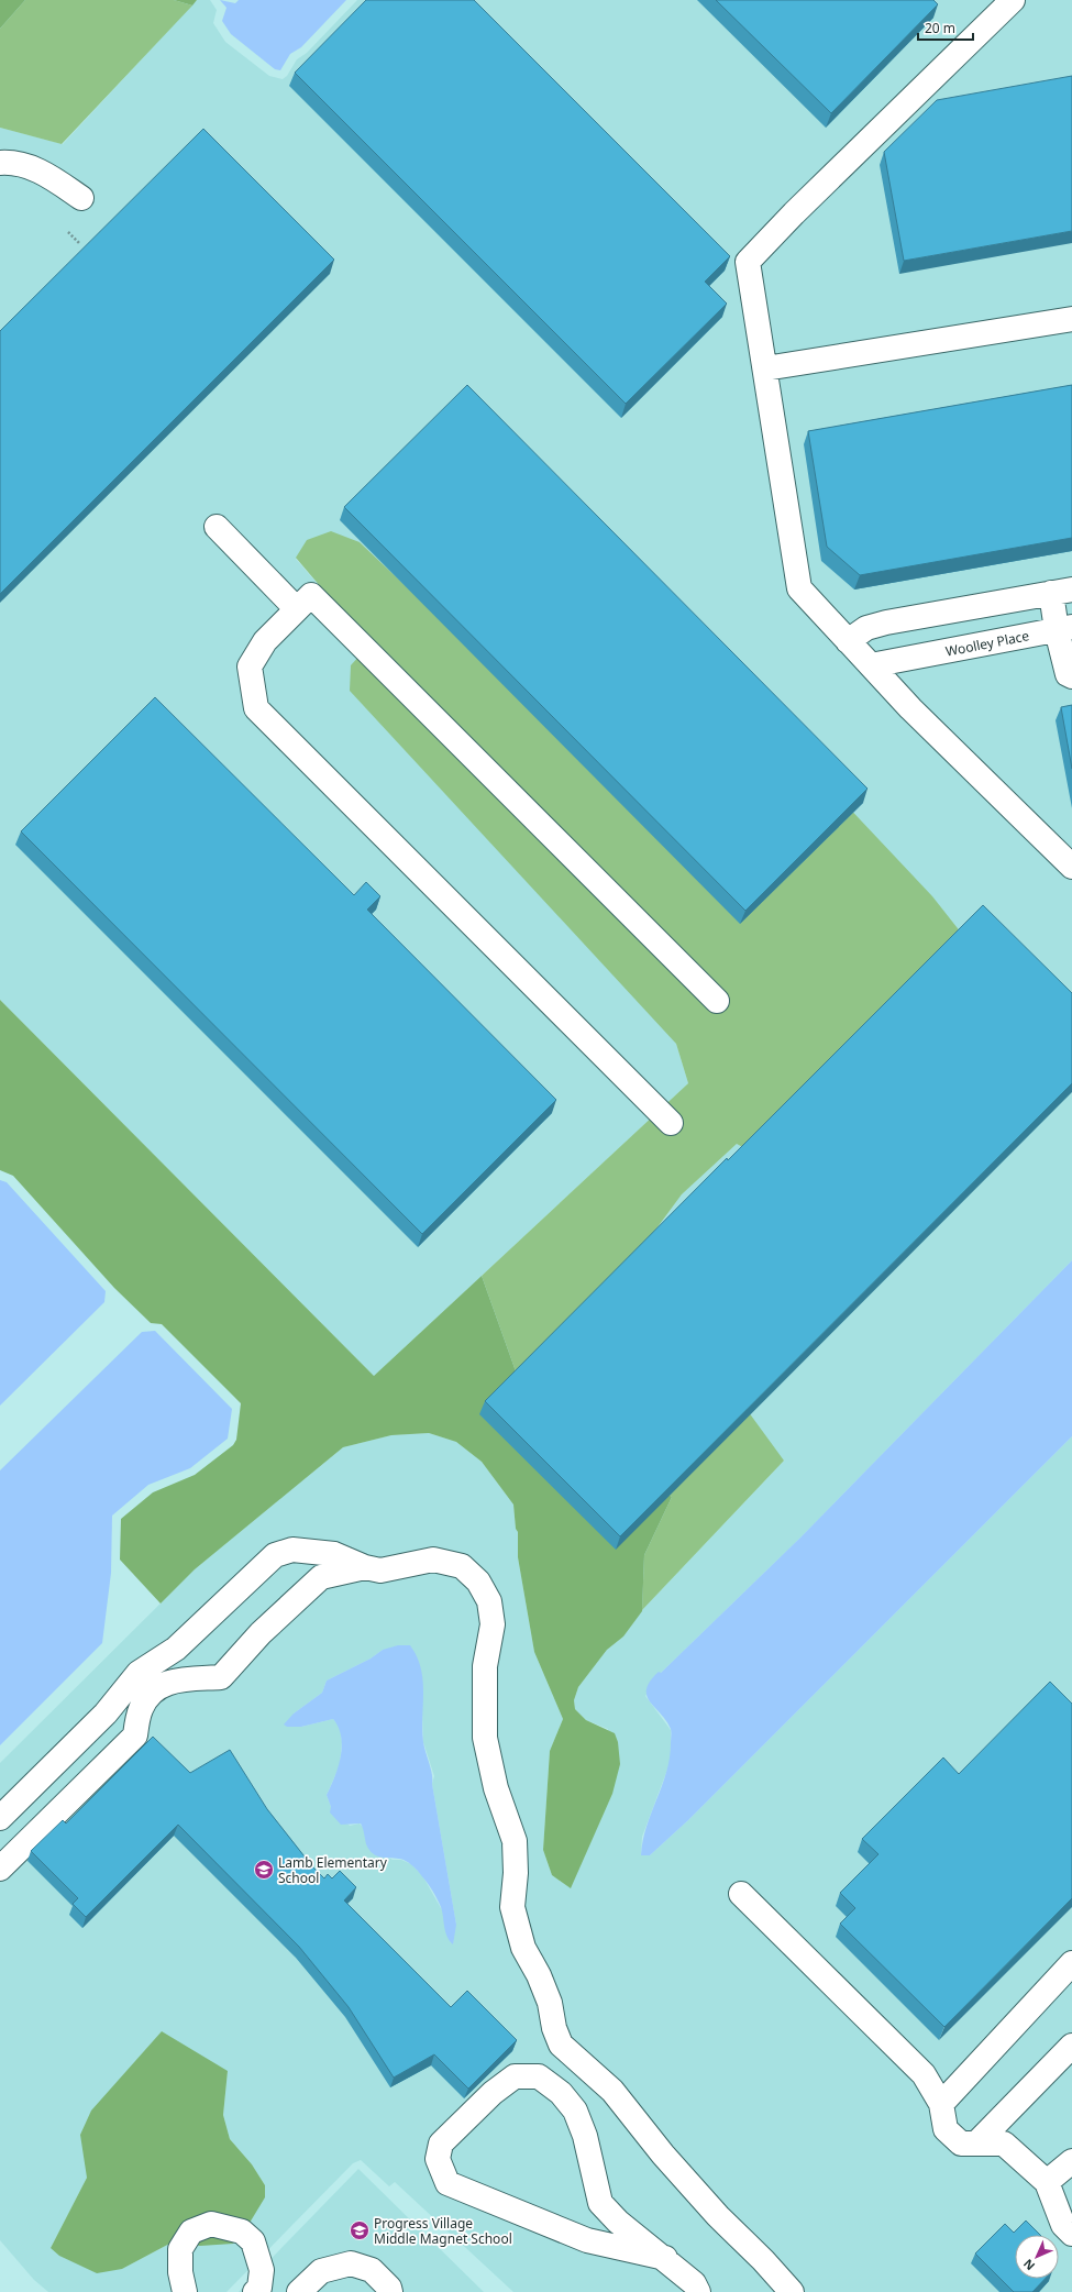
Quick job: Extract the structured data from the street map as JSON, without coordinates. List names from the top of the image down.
{
  "streets": {
    "street": ["Woolley Place"]
  },
  "places": {
    "school or university": ["Lamb Elementary School", "Progress Village Middle Magnet School"]
  },
  "scale_bar": "20 m",
  "north": "bottom left"
}
